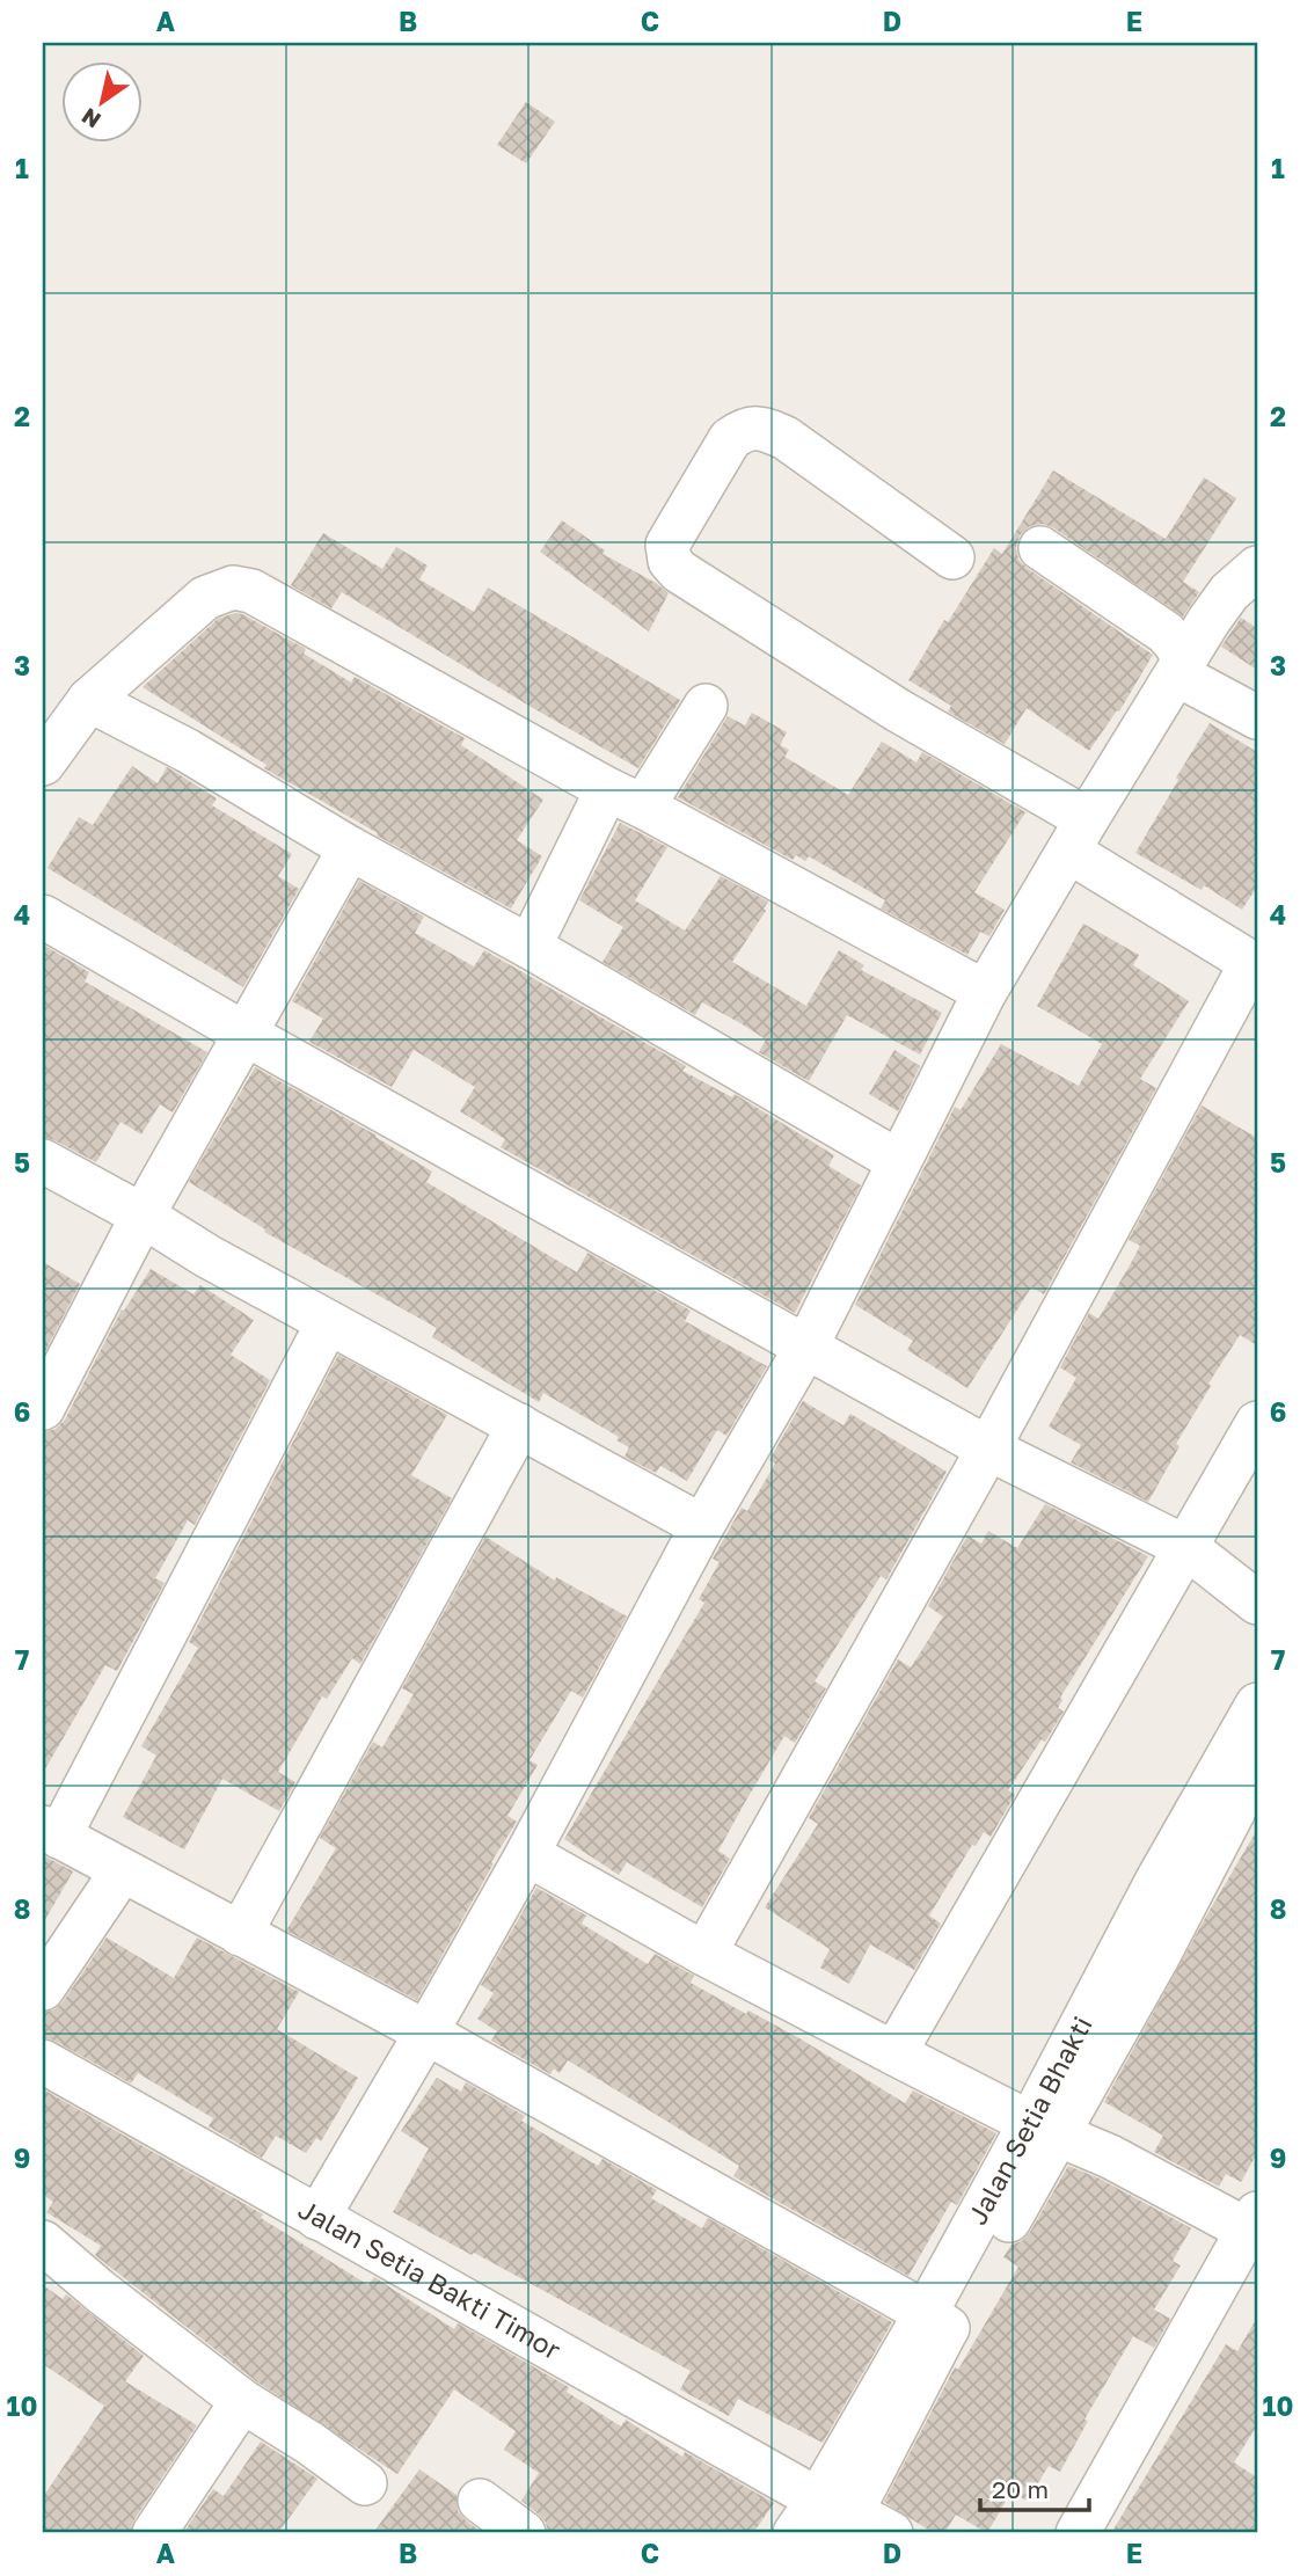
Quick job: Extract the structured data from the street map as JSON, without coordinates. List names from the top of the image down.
{
  "streets": {
    "street": ["Jalan Setia Bhakti", "Jalan Setia Bakti Timor"]
  },
  "crossings": [
    ["Jalan Setia Bhakti", "Jalan Setia Bakti Timor"]
  ],
  "scale_bar": "20 m",
  "north": "bottom left",
  "grid": {
    "columns": [
      "A",
      "B",
      "C",
      "D",
      "E"
    ],
    "rows": [
      "1",
      "2",
      "3",
      "4",
      "5",
      "6",
      "7",
      "8",
      "9",
      "10"
    ]
  }
}
